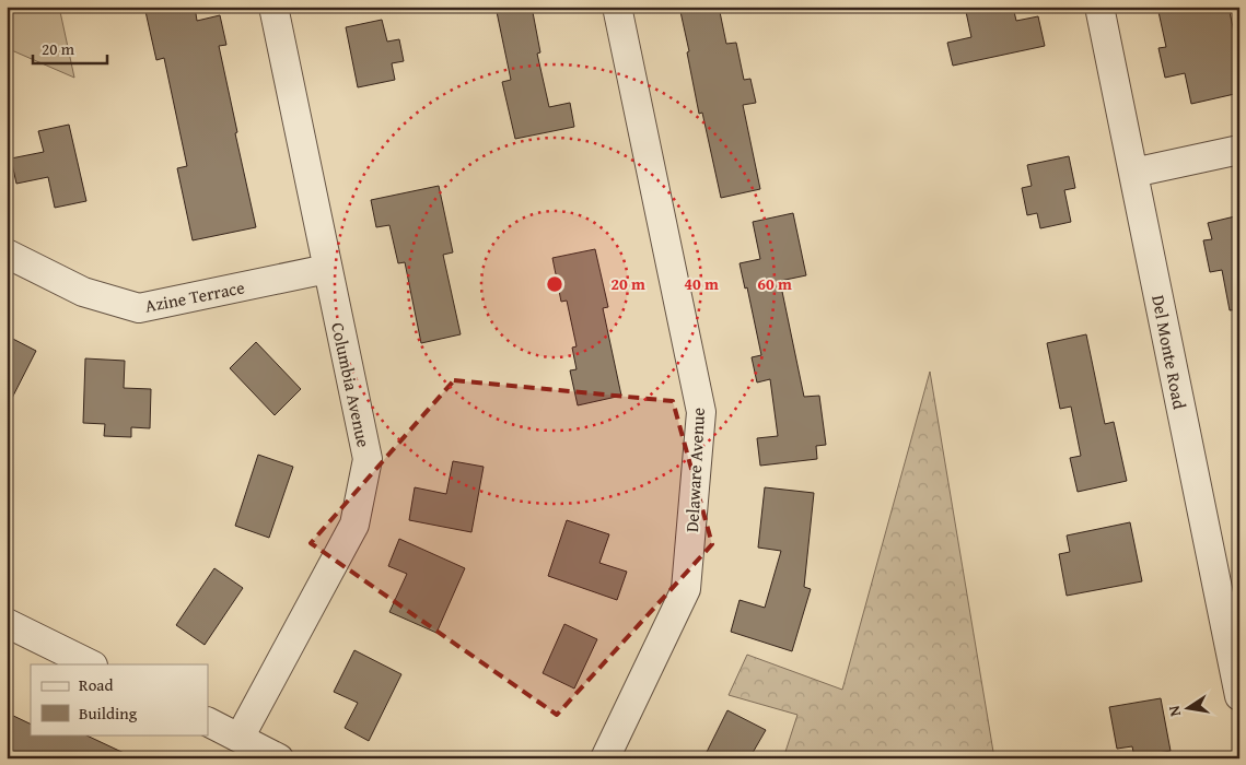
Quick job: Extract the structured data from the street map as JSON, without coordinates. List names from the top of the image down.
{
  "streets": {
    "street": [
      "Azine Terrace",
      "Del Monte Road",
      "Columbia Avenue",
      "Delaware Avenue"
    ]
  },
  "crossings": [
    ["Azine Terrace", "Columbia Avenue"]
  ],
  "legend": ["Road", "Building"],
  "scale_bar": "20 m",
  "north": "left",
  "rings": ["20 m", "40 m", "60 m"]
}
